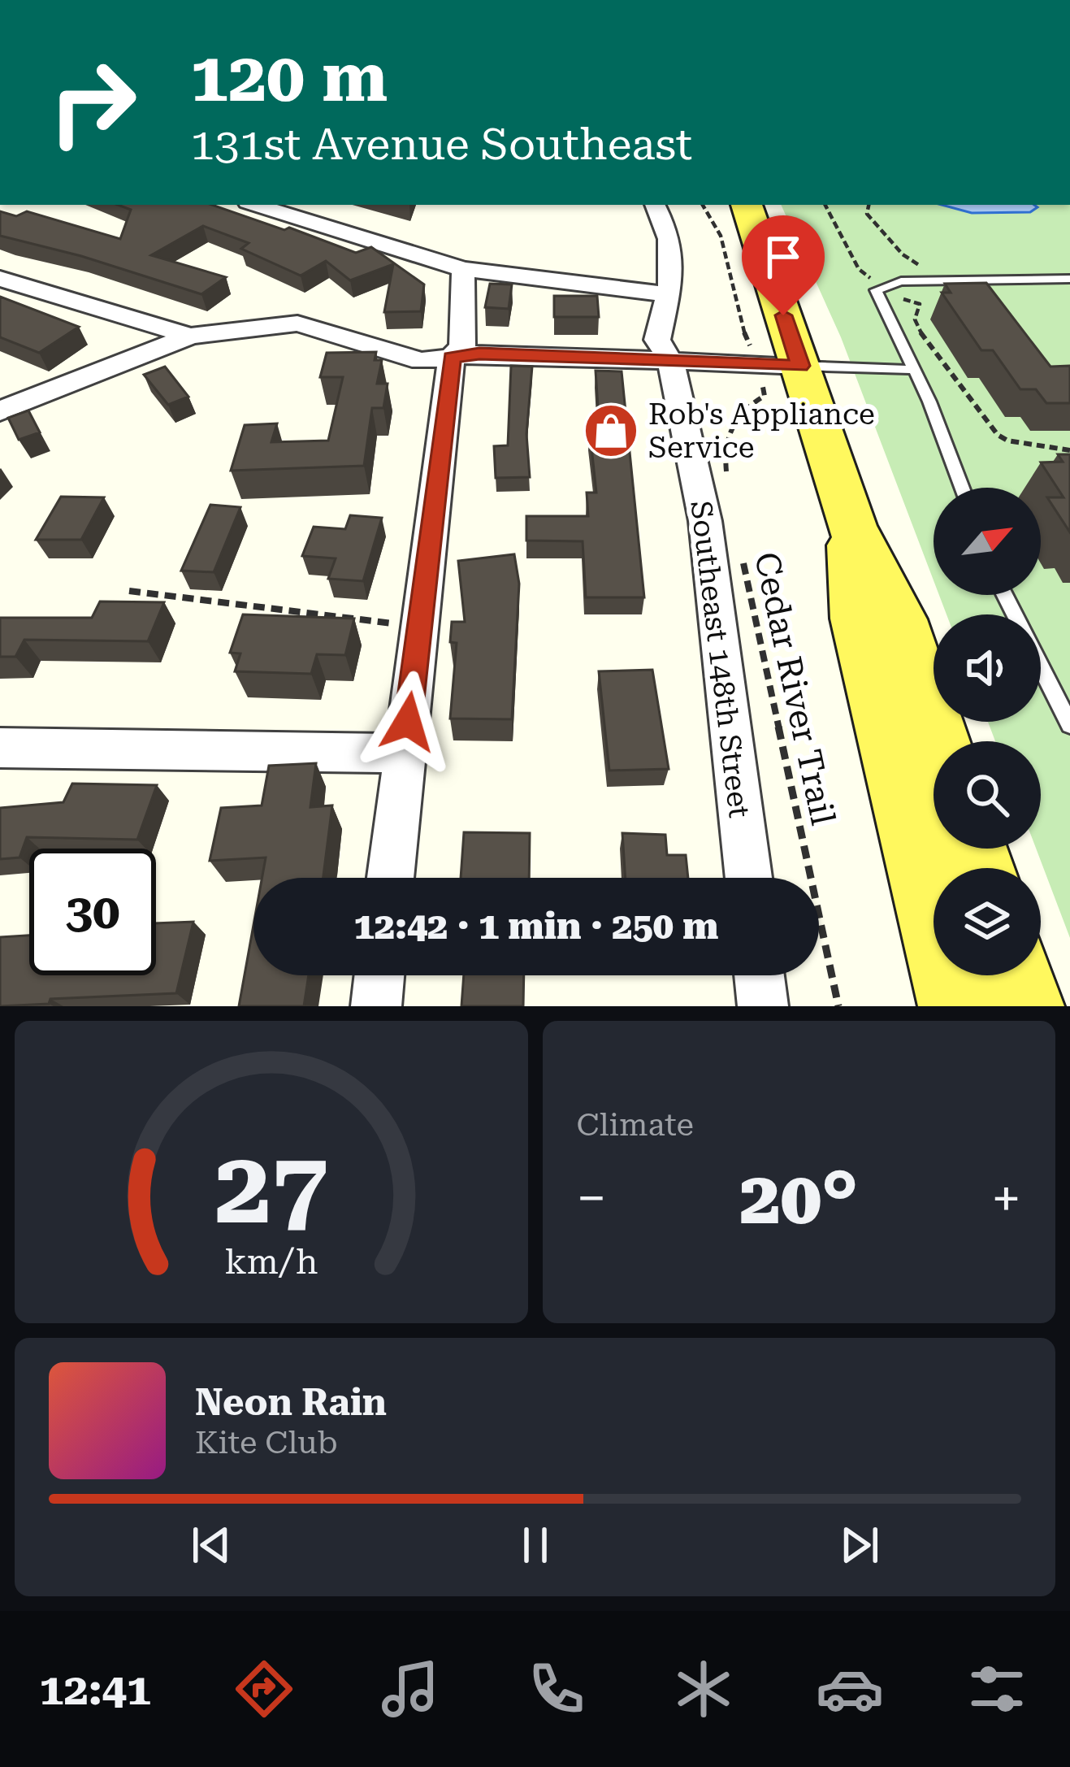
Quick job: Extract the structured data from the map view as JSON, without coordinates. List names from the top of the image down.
{
  "streets": {
    "street": ["Southeast 148th Street"],
    "path": ["Cedar River Trail"]
  },
  "places": {
    "shop": ["Rob's Appliance Service"]
  },
  "north": "top right",
  "page": {
    "turn": ["120 m", "131st Avenue Southeast"],
    "limit": "30",
    "trip": "12:42 · 1 min · 250 m",
    "tile": "Climate",
    "heat": ["−", "20°", "+"],
    "song": ["Neon Rain", "Kite Club"],
    "tabs": "12:41",
    "gauge": ["27", "km/h"]
  }
}
